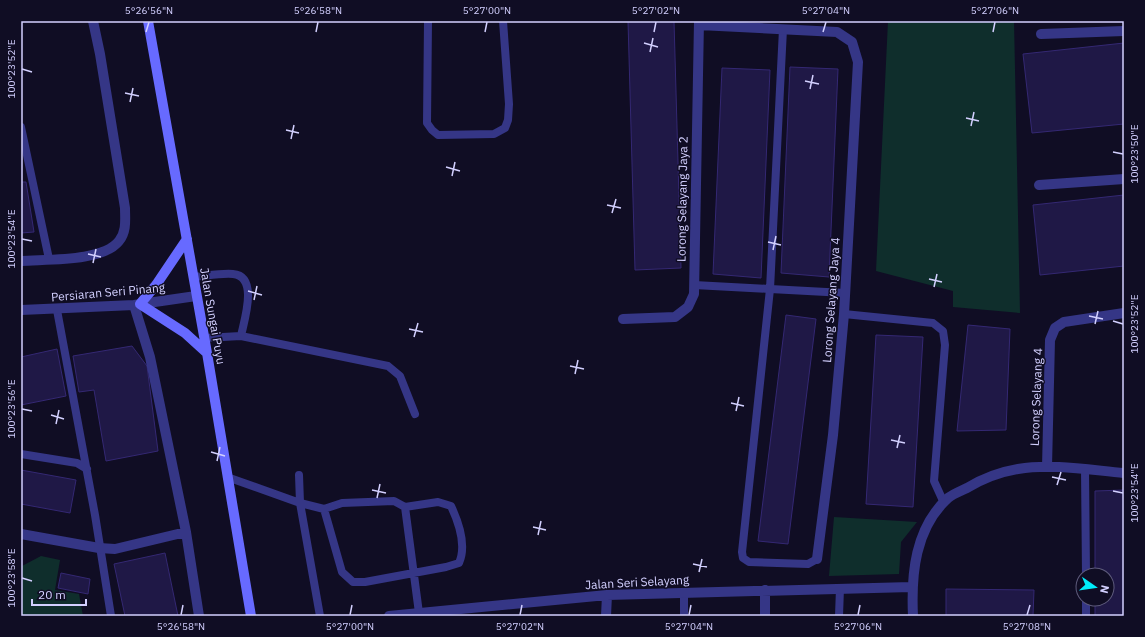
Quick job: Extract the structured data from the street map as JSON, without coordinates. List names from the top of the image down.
{
  "streets": {
    "main road": ["Jalan Sungai Puyu"],
    "street": [
      "Lorong Selayang Jaya 2",
      "Persiaran Seri Pinang",
      "Lorong Selayang Jaya 4",
      "Lorong Selayang 4",
      "Jalan Seri Selayang"
    ]
  },
  "crossings": [
    ["Persiaran Seri Pinang", "Jalan Sungai Puyu"]
  ],
  "scale_bar": "20 m",
  "north": "right",
  "coordinates": [
    "5°26'56\"N",
    "5°26'58\"N",
    "5°27'00\"N",
    "5°27'02\"N",
    "5°27'04\"N",
    "5°27'06\"N",
    "100°23'52\"E",
    "100°23'50\"E",
    "100°23'54\"E",
    "100°23'56\"E",
    "100°23'58\"E",
    "5°27'08\"N"
  ]
}
